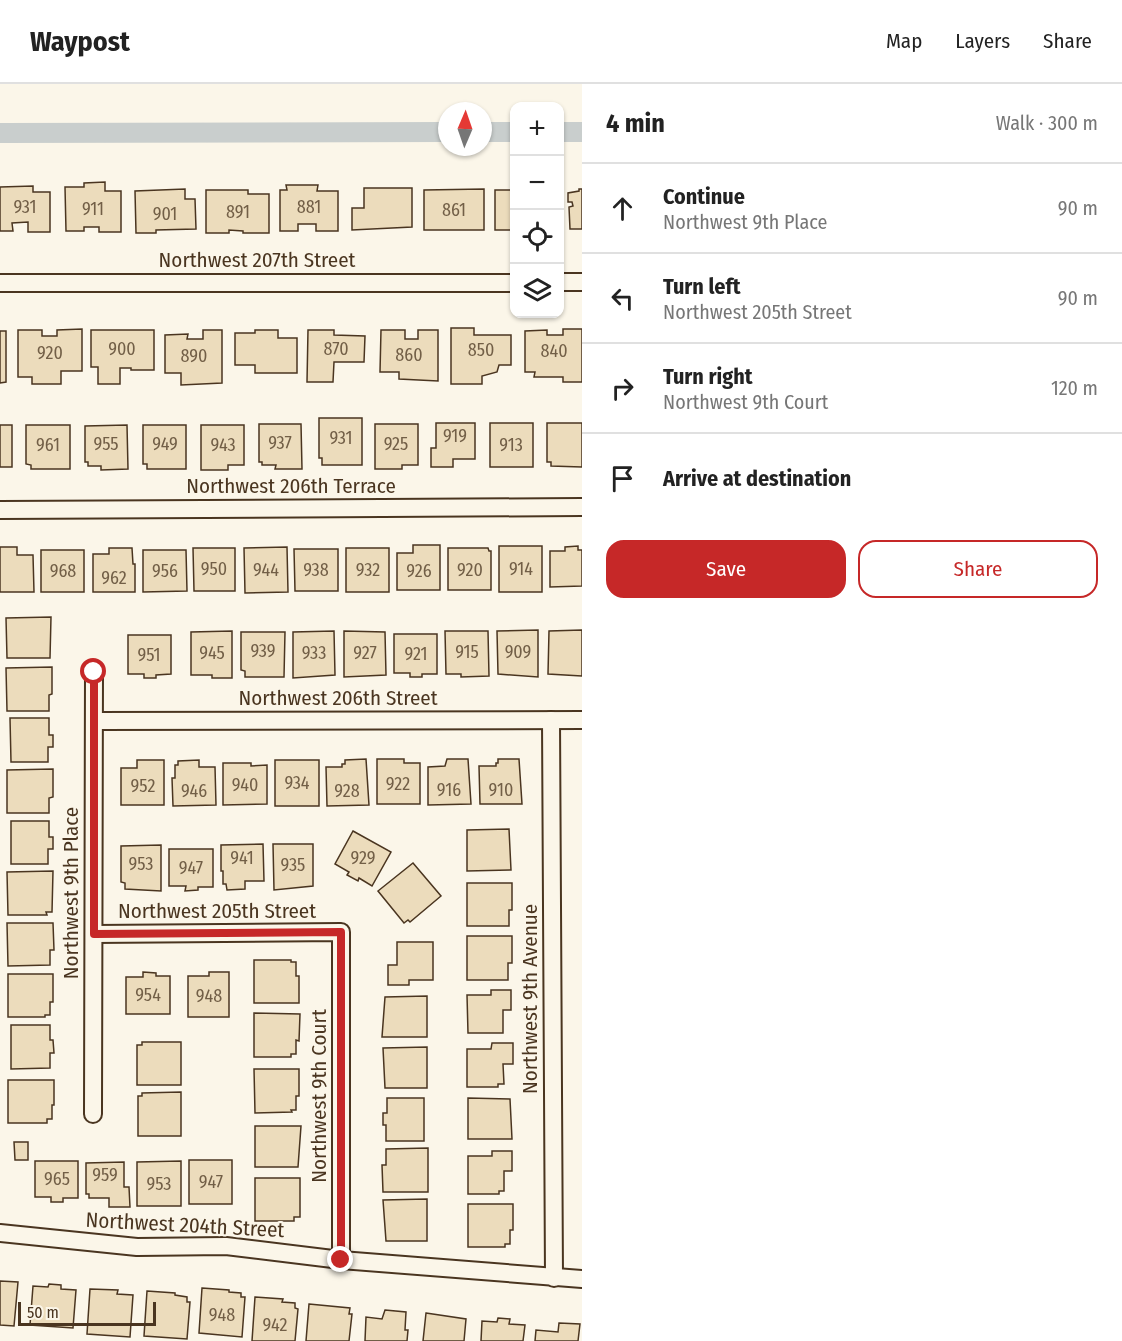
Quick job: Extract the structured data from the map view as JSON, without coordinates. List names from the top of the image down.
{
  "streets": {
    "street": [
      "Northwest 207th Street",
      "Northwest 206th Terrace",
      "Northwest 206th Street",
      "Northwest 9th Place",
      "Northwest 205th Street",
      "Northwest 9th Avenue",
      "Northwest 9th Court",
      "Northwest 204th Street"
    ]
  },
  "crossings": [
    ["Northwest 206th Street", "Northwest 9th Place"],
    ["Northwest 206th Street", "Northwest 9th Avenue"],
    ["Northwest 9th Place", "Northwest 205th Street"],
    ["Northwest 205th Street", "Northwest 9th Court"],
    ["Northwest 9th Avenue", "Northwest 204th Street"],
    ["Northwest 9th Court", "Northwest 204th Street"]
  ],
  "house_numbers": [
    "931",
    "881",
    "911",
    "861",
    "891",
    "901",
    "900",
    "870",
    "850",
    "840",
    "920",
    "860",
    "890",
    "919",
    "931",
    "937",
    "955",
    "949",
    "925",
    "961",
    "943",
    "913",
    "950",
    "914",
    "944",
    "938",
    "932",
    "920",
    "968",
    "956",
    "926",
    "962",
    "939",
    "915",
    "909",
    "945",
    "933",
    "927",
    "921",
    "951",
    "934",
    "922",
    "940",
    "952",
    "916",
    "910",
    "946",
    "928",
    "941",
    "929",
    "953",
    "935",
    "947",
    "954",
    "948",
    "959",
    "965",
    "947",
    "953",
    "948",
    "942"
  ],
  "scale_bar": "50 m",
  "north": "top",
  "page": {
    "header": "Waypost",
    "nav": ["Map", "Layers", "Share"],
    "heading": ["4 min", "Walk · 300 m"],
    "map_buttons": ["+", "−"],
    "list": [
      ["Continue", "Northwest 9th Place", "90 m"],
      ["Turn left", "Northwest 205th Street", "90 m"],
      ["Turn right", "Northwest 9th Court", "120 m"],
      "Arrive at destination"
    ],
    "buttons": ["Save", "Share"],
    "scale": "50 m"
  }
}
